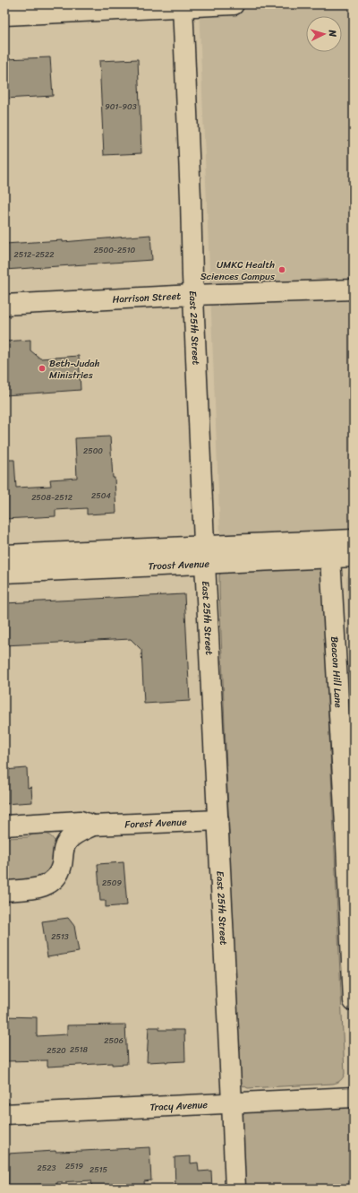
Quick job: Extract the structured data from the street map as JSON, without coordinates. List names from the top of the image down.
{
  "streets": {
    "street": [
      "Harrison Street",
      "East 25th Street",
      "Troost Avenue",
      "Beacon Hill Lane",
      "Forest Avenue",
      "Tracy Avenue"
    ]
  },
  "crossings": [
    ["Harrison Street", "East 25th Street"],
    ["East 25th Street", "Troost Avenue"],
    ["East 25th Street", "Forest Avenue"],
    ["East 25th Street", "Tracy Avenue"],
    ["Troost Avenue", "Beacon Hill Lane"]
  ],
  "places": ["UMKC Health Sciences Campus", "Beth-Judah Ministries"],
  "house_numbers": [
    "901-903",
    "2500-2510",
    "2512-2522",
    "2500",
    "2504",
    "2508-2512",
    "2509",
    "2513",
    "2506",
    "2518",
    "2520",
    "2519",
    "2523",
    "2515"
  ],
  "north": "right"
}
